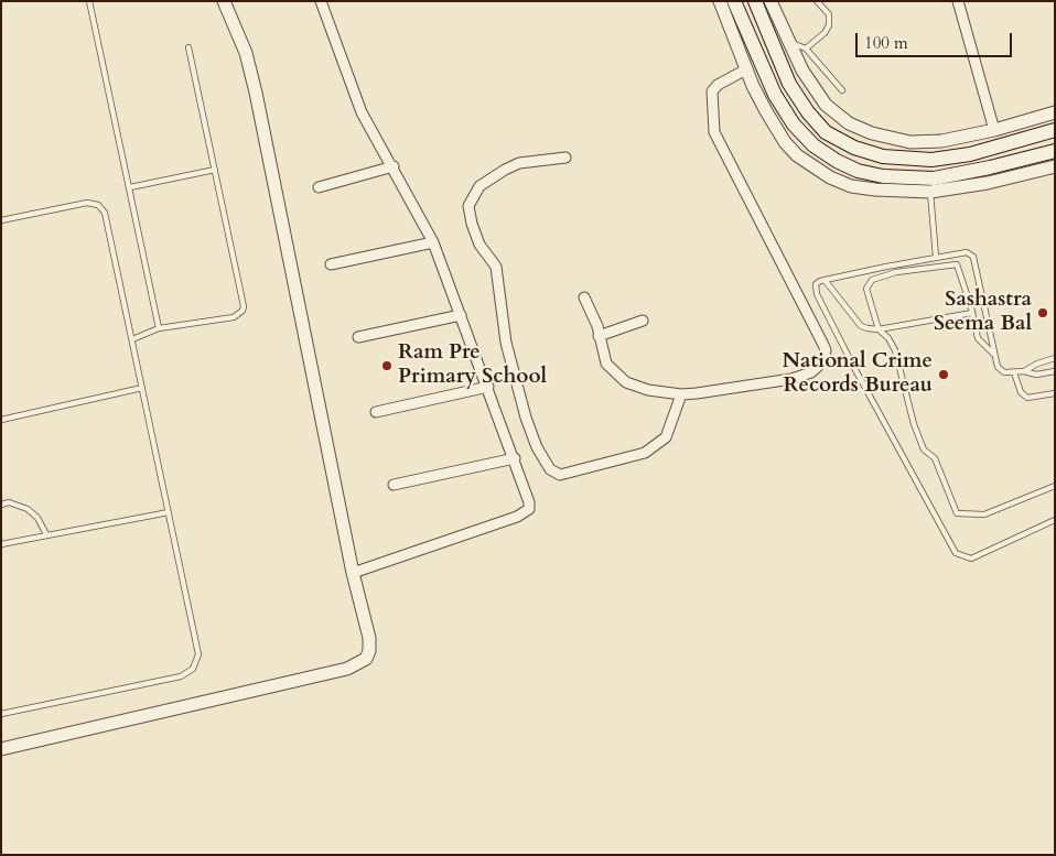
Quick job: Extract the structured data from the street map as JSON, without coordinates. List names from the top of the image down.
{
  "places": ["Sashastra Seema Bal", "Ram Pre Primary School", "National Crime Records Bureau"],
  "scale_bar": "100 m"
}
